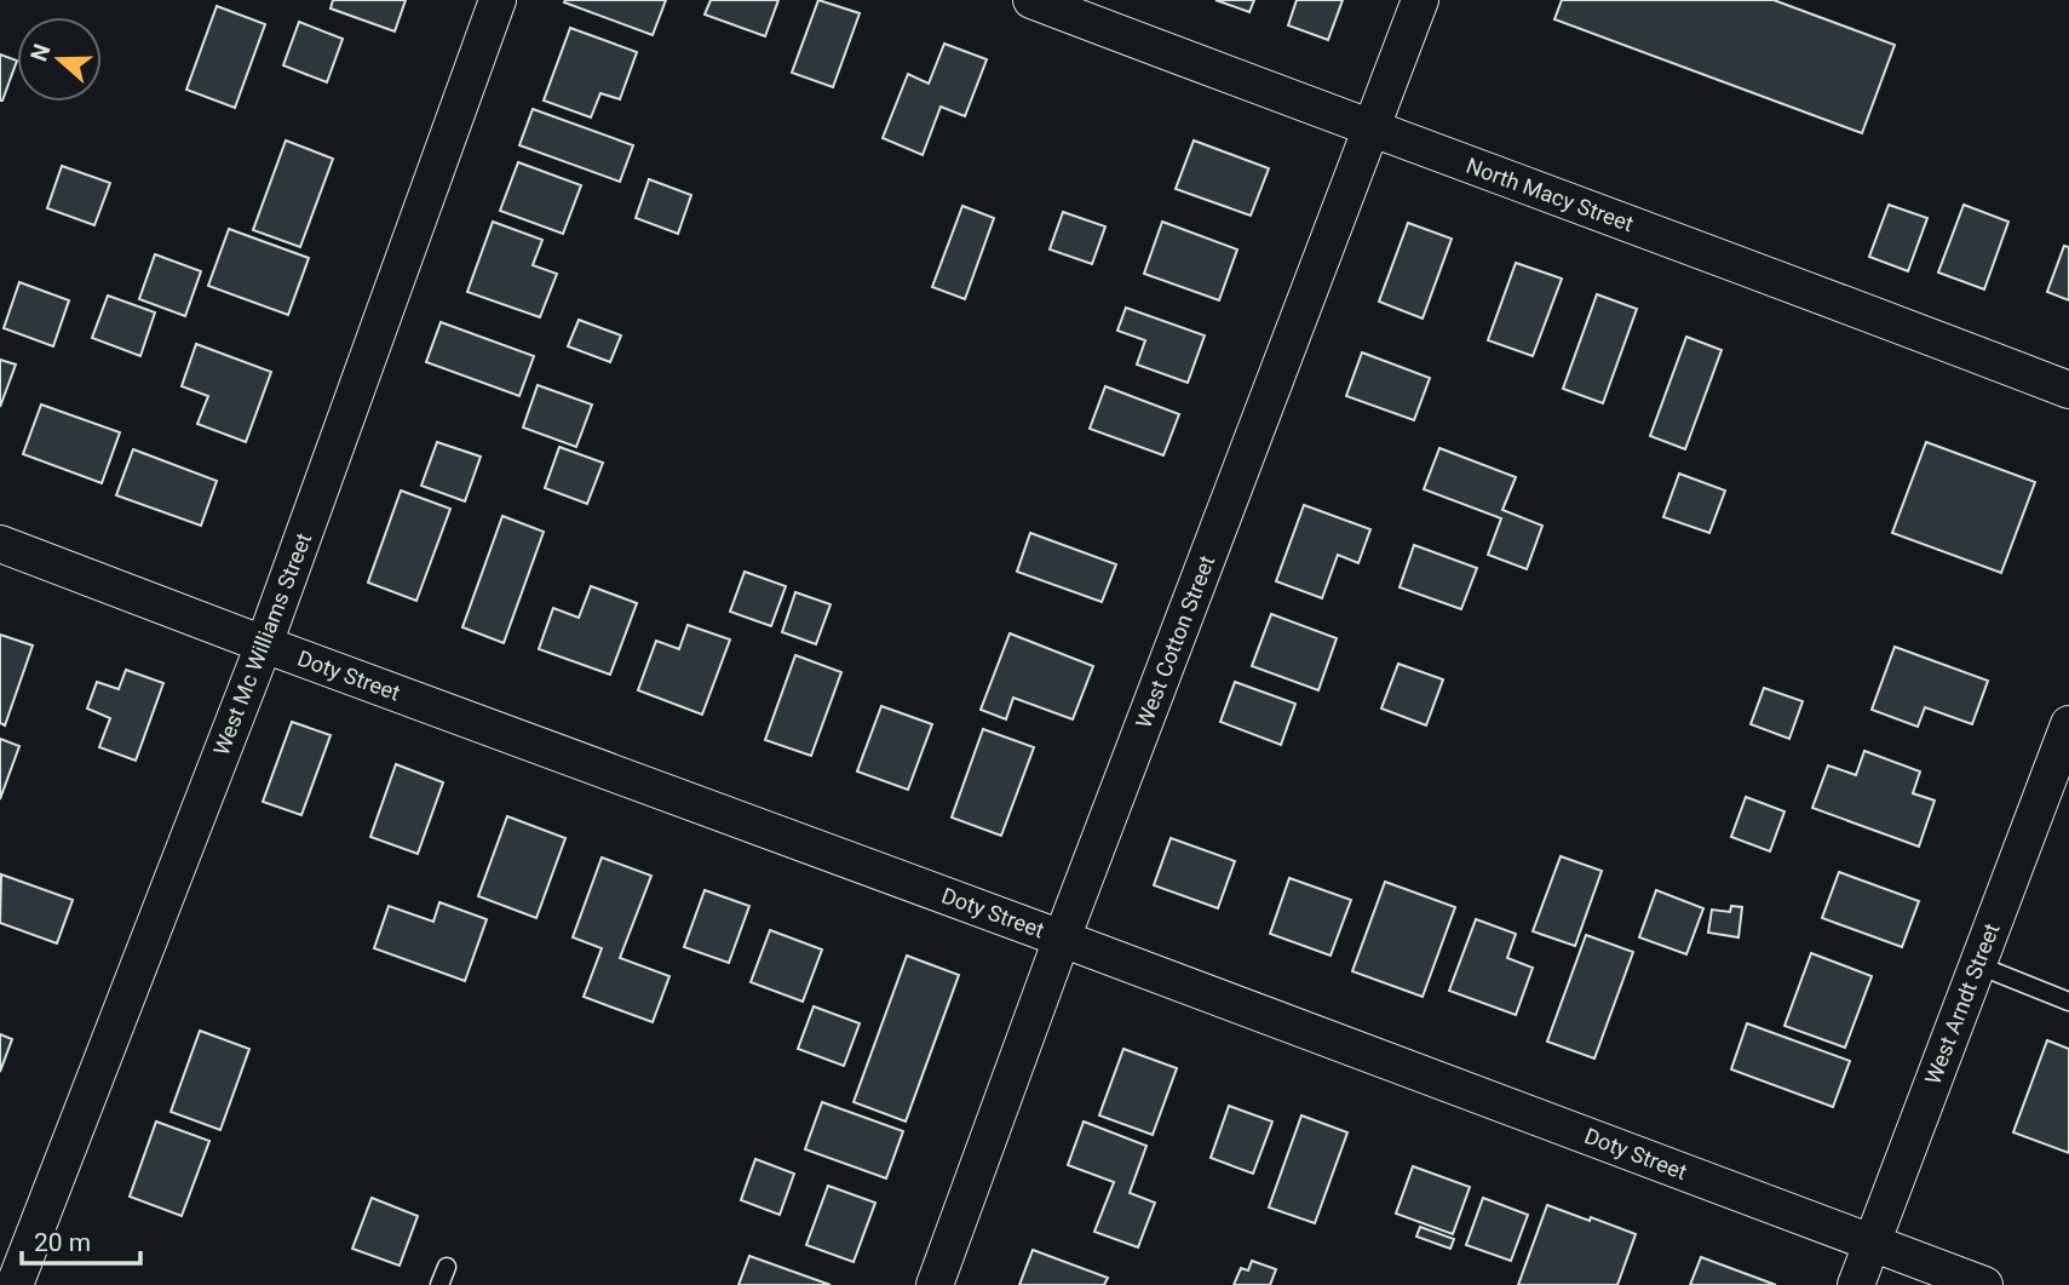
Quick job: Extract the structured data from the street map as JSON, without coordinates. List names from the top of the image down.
{
  "streets": {
    "street": [
      "North Macy Street",
      "West Cotton Street",
      "West Mc Williams Street",
      "Doty Street",
      "West Arndt Street"
    ]
  },
  "crossings": [
    ["North Macy Street", "West Cotton Street"],
    ["West Cotton Street", "Doty Street"],
    ["West Mc Williams Street", "Doty Street"],
    ["Doty Street", "West Arndt Street"]
  ],
  "scale_bar": "20 m",
  "north": "left"
}
